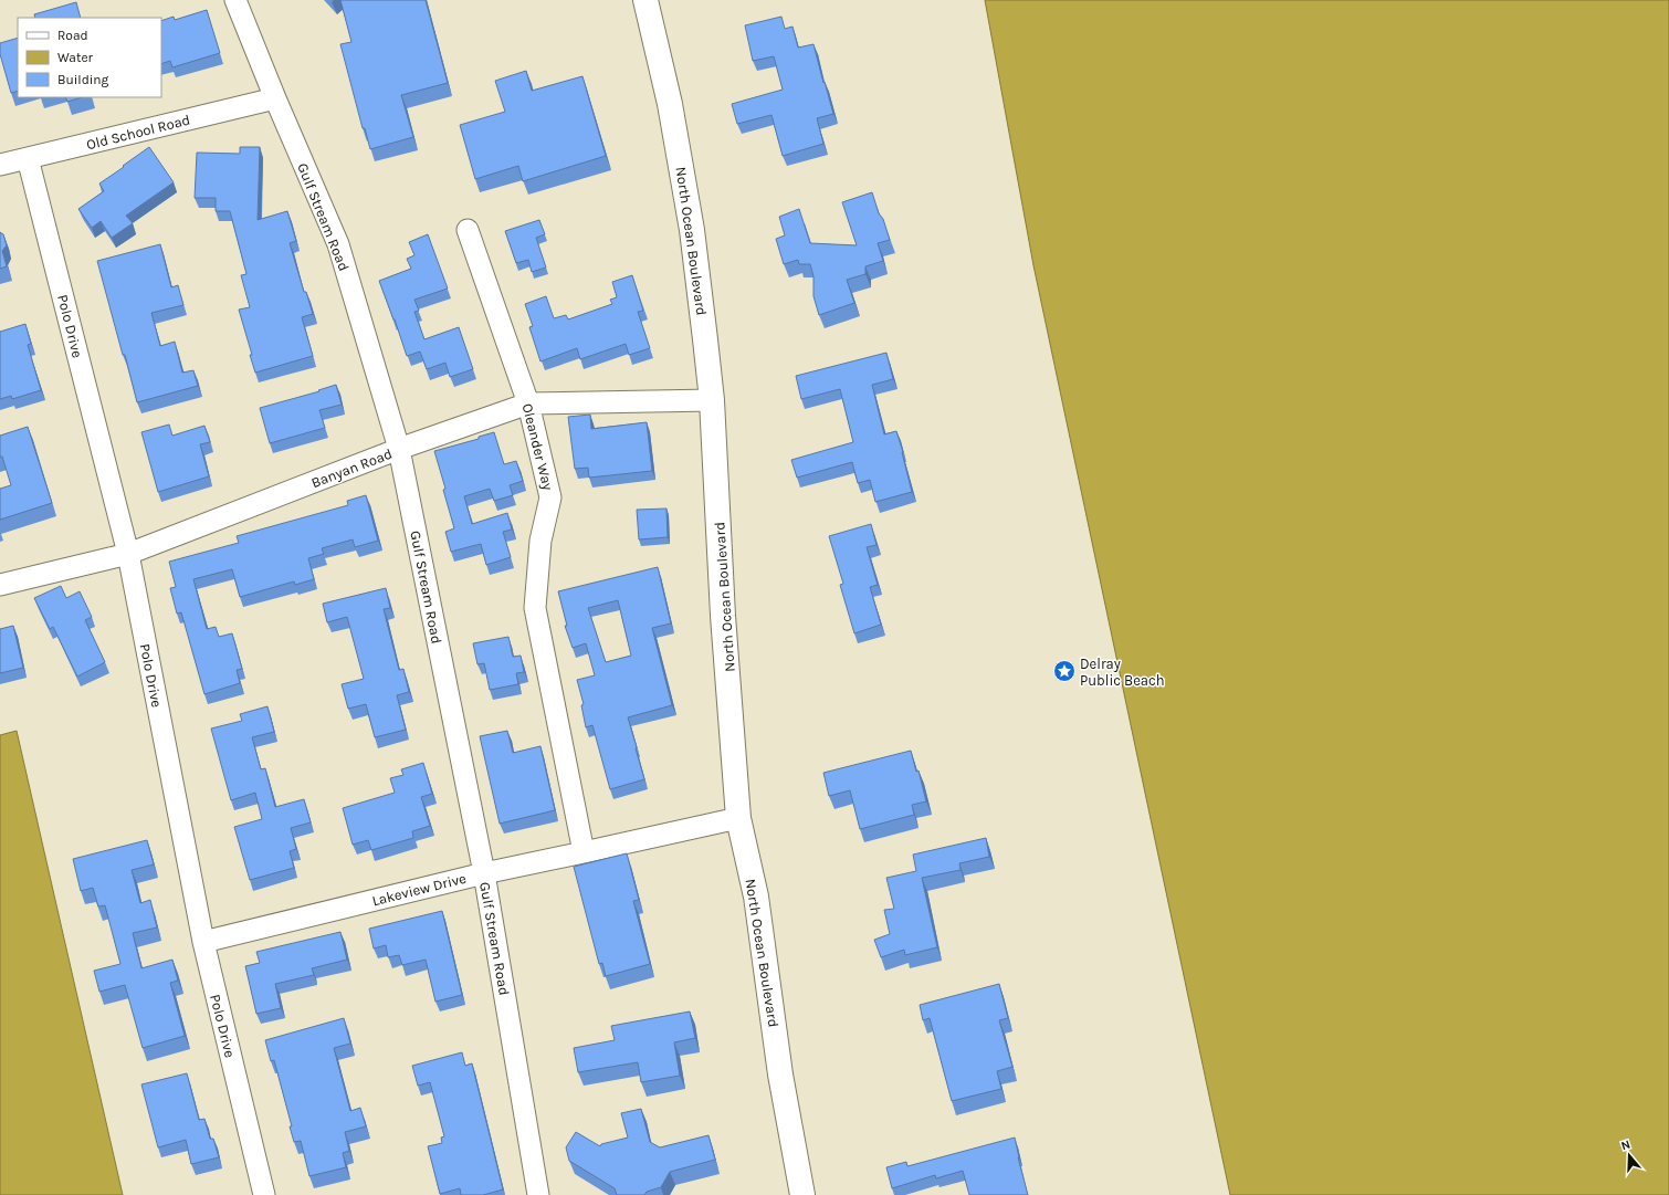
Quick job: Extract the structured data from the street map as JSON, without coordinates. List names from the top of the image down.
{
  "streets": {
    "main road": ["North Ocean Boulevard"],
    "street": [
      "Old School Road",
      "Gulf Stream Road",
      "Polo Drive",
      "Oleander Way",
      "Banyan Road",
      "Lakeview Drive"
    ]
  },
  "crossings": [
    ["Old School Road", "Gulf Stream Road"],
    ["Old School Road", "Polo Drive"],
    ["Gulf Stream Road", "Banyan Road"],
    ["Gulf Stream Road", "Lakeview Drive"],
    ["North Ocean Boulevard", "Banyan Road"],
    ["North Ocean Boulevard", "Lakeview Drive"],
    ["Polo Drive", "Banyan Road"],
    ["Polo Drive", "Lakeview Drive"],
    ["Oleander Way", "Banyan Road"],
    ["Oleander Way", "Lakeview Drive"]
  ],
  "places": {
    "place": ["Delray Public Beach"]
  },
  "legend": ["Road", "Water", "Building"],
  "north": "top"
}
